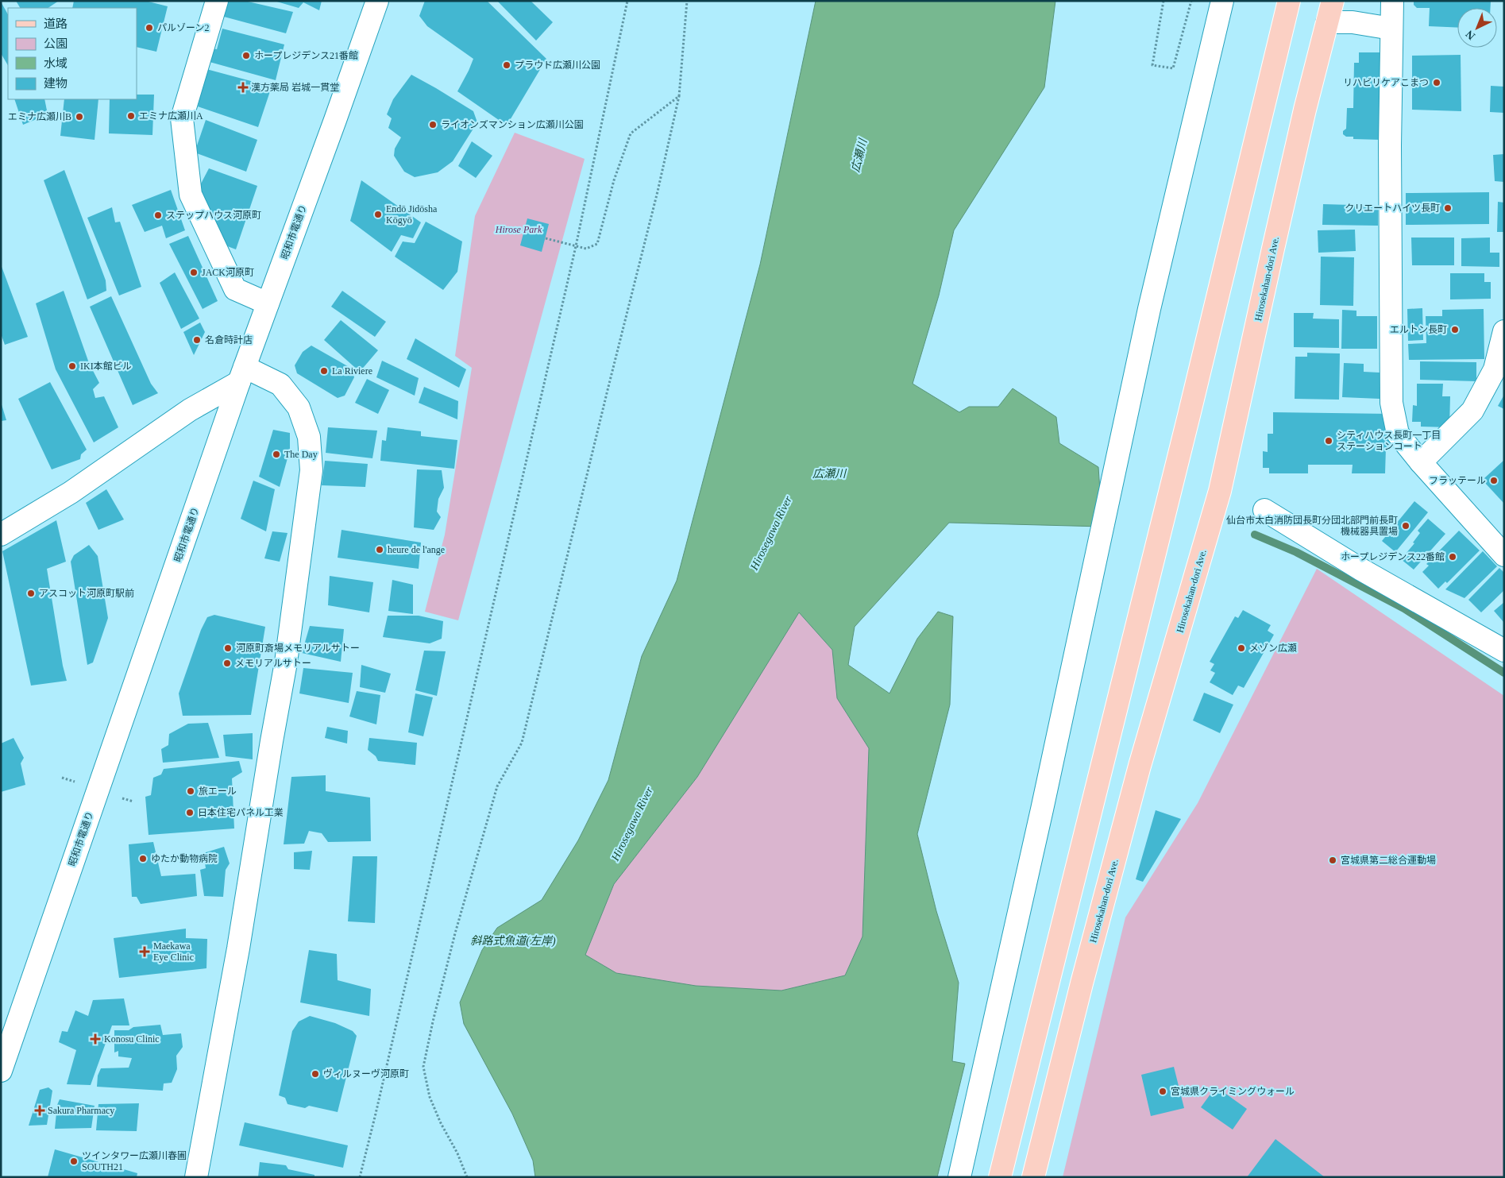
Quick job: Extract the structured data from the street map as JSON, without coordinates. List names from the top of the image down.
{
  "streets": {
    "main road": ["Hirosekahan-dori Ave."],
    "street": ["昭和市電通り"]
  },
  "water": ["広瀬川", "Hirosegawa River", "斜路式魚道(左岸)"],
  "parks": ["Hirose Park"],
  "places": {
    "other": [
      "パルゾーン2",
      "ホープレジデンス21番館",
      "プラウド広瀬川公園",
      "リハビリケアこまつ",
      "エミナ広瀬川A",
      "エミナ広瀬川B",
      "ライオンズマンション広瀬川公園",
      "クリエートハイツ長町",
      "Endō Jidōsha Kōgyō",
      "ステップハウス河原町",
      "JACK河原町",
      "エルトン長町",
      "名倉時計店",
      "IKI本館ビル",
      "La Riviere",
      "シティハウス長町一丁目 ステーションコート",
      "The Day",
      "フラッテール",
      "仙台市太白消防団長町分団北部門前長町 機械器具置場",
      "heure de l'ange",
      "ホープレジデンス22番館",
      "アスコット河原町駅前",
      "河原町斎場メモリアルサトー",
      "メゾン広瀬",
      "メモリアルサトー",
      "旅エール",
      "日本住宅パネル工業",
      "ゆたか動物病院",
      "宮城県第二総合運動場",
      "ヴィルヌーヴ河原町",
      "宮城県クライミングウォール",
      "ツインタワー広瀬川春圃 SOUTH21"
    ],
    "health": [
      "漢方薬局 岩城一貫堂",
      "Maekawa Eye Clinic",
      "Konosu Clinic",
      "Sakura Pharmacy"
    ]
  },
  "legend": [
    "道路",
    "公園",
    "水域",
    "建物"
  ],
  "north": "bottom left"
}
